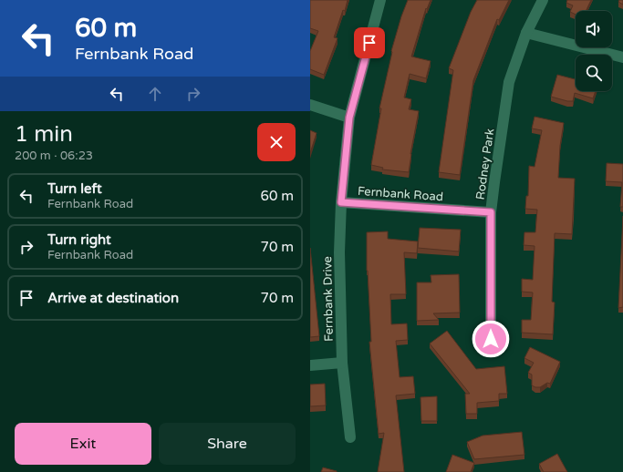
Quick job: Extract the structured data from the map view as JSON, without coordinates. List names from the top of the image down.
{
  "streets": {
    "street": ["Rodney Park", "Fernbank Road", "Fernbank Drive"]
  },
  "crossings": [
    ["Rodney Park", "Fernbank Road"],
    ["Fernbank Road", "Fernbank Drive"]
  ],
  "page": {
    "turn": ["60 m", "Fernbank Road"],
    "heading": ["1 min", "200 m · 06:23"],
    "list": [
      {
        "name": "Turn left",
        "note": "Fernbank Road",
        "value": "60 m"
      },
      {
        "name": "Turn right",
        "note": "Fernbank Road",
        "value": "70 m"
      },
      {
        "name": "Arrive at destination",
        "value": "70 m"
      }
    ],
    "buttons": ["Exit", "Share"]
  }
}
